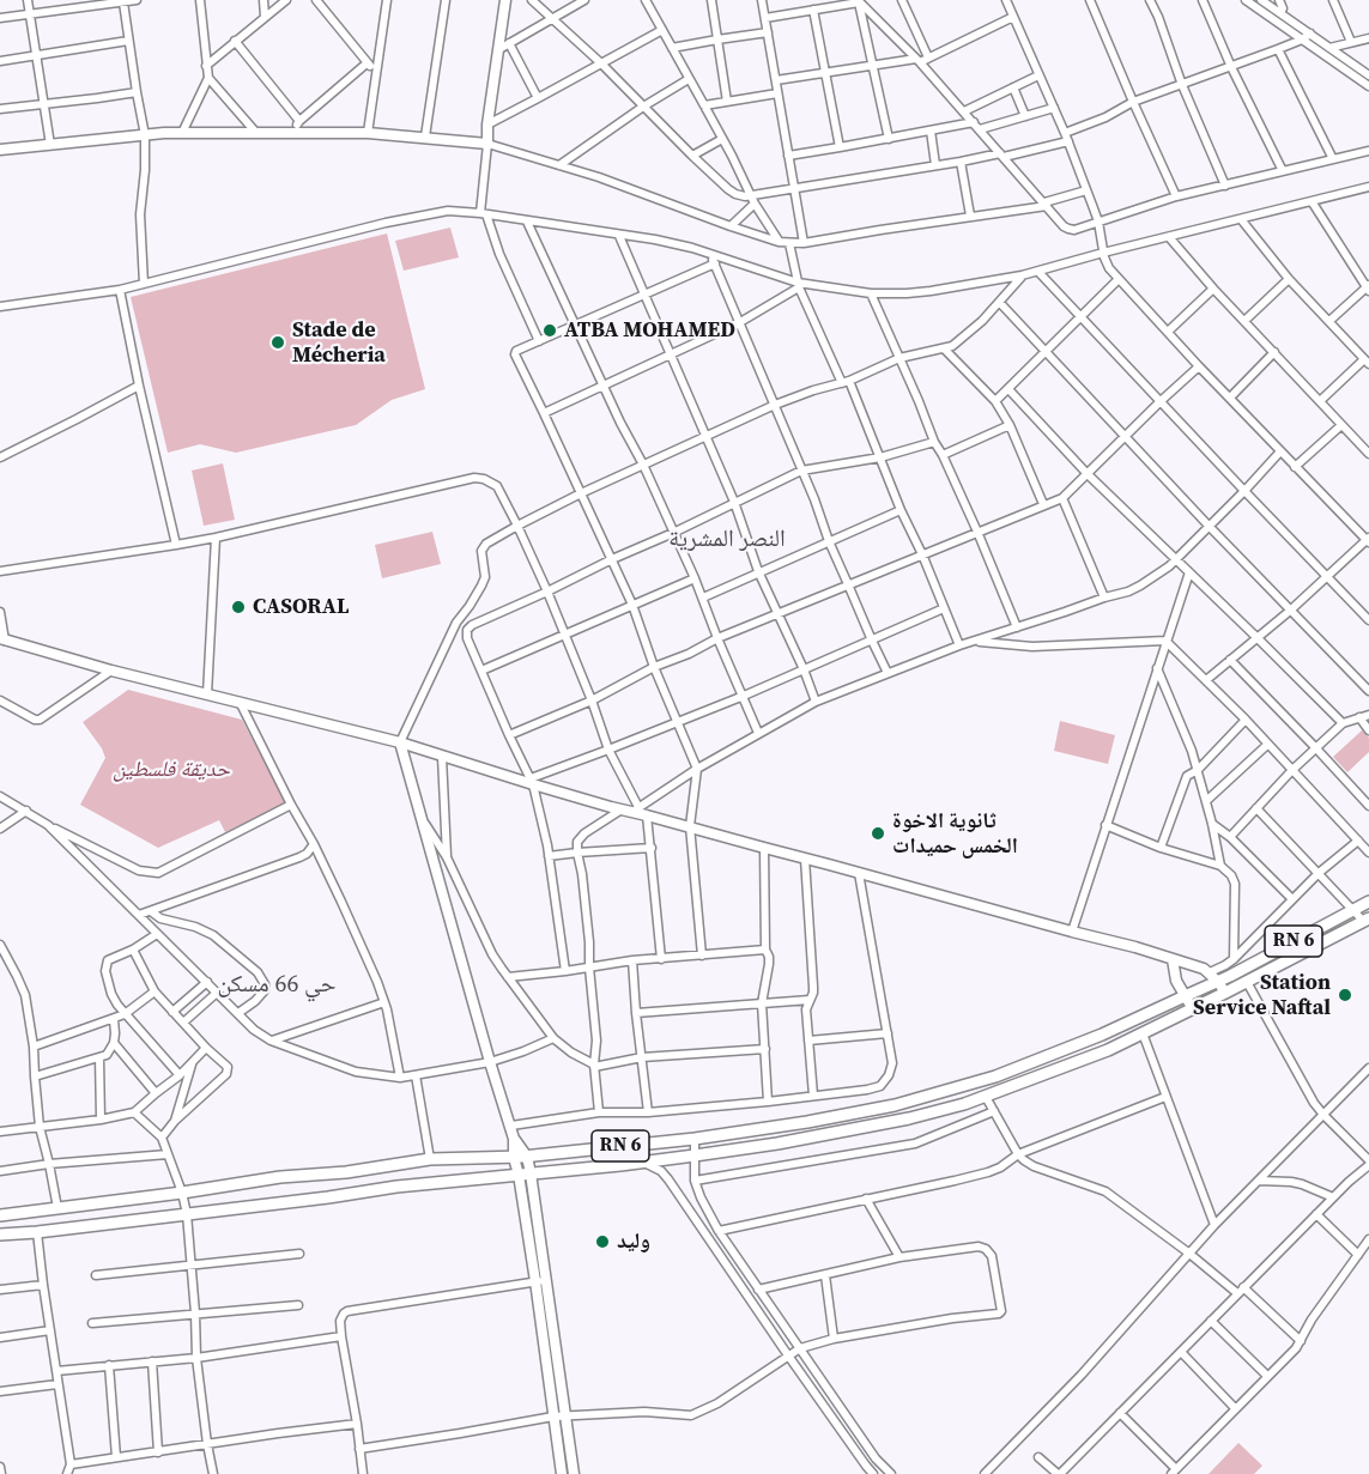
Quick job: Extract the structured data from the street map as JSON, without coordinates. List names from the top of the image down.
{
  "streets": {
    "main road": ["RN 6"]
  },
  "districts": ["النصر المشرية", "حي 66 مسكن"],
  "parks": ["حديقة فلسطين"],
  "places": [
    "ATBA MOHAMED",
    "Stade de Mécheria",
    "CASORAL",
    "ثانوية الاخوة الخمس حميدات",
    "Station Service Naftal",
    "وليد"
  ]
}
